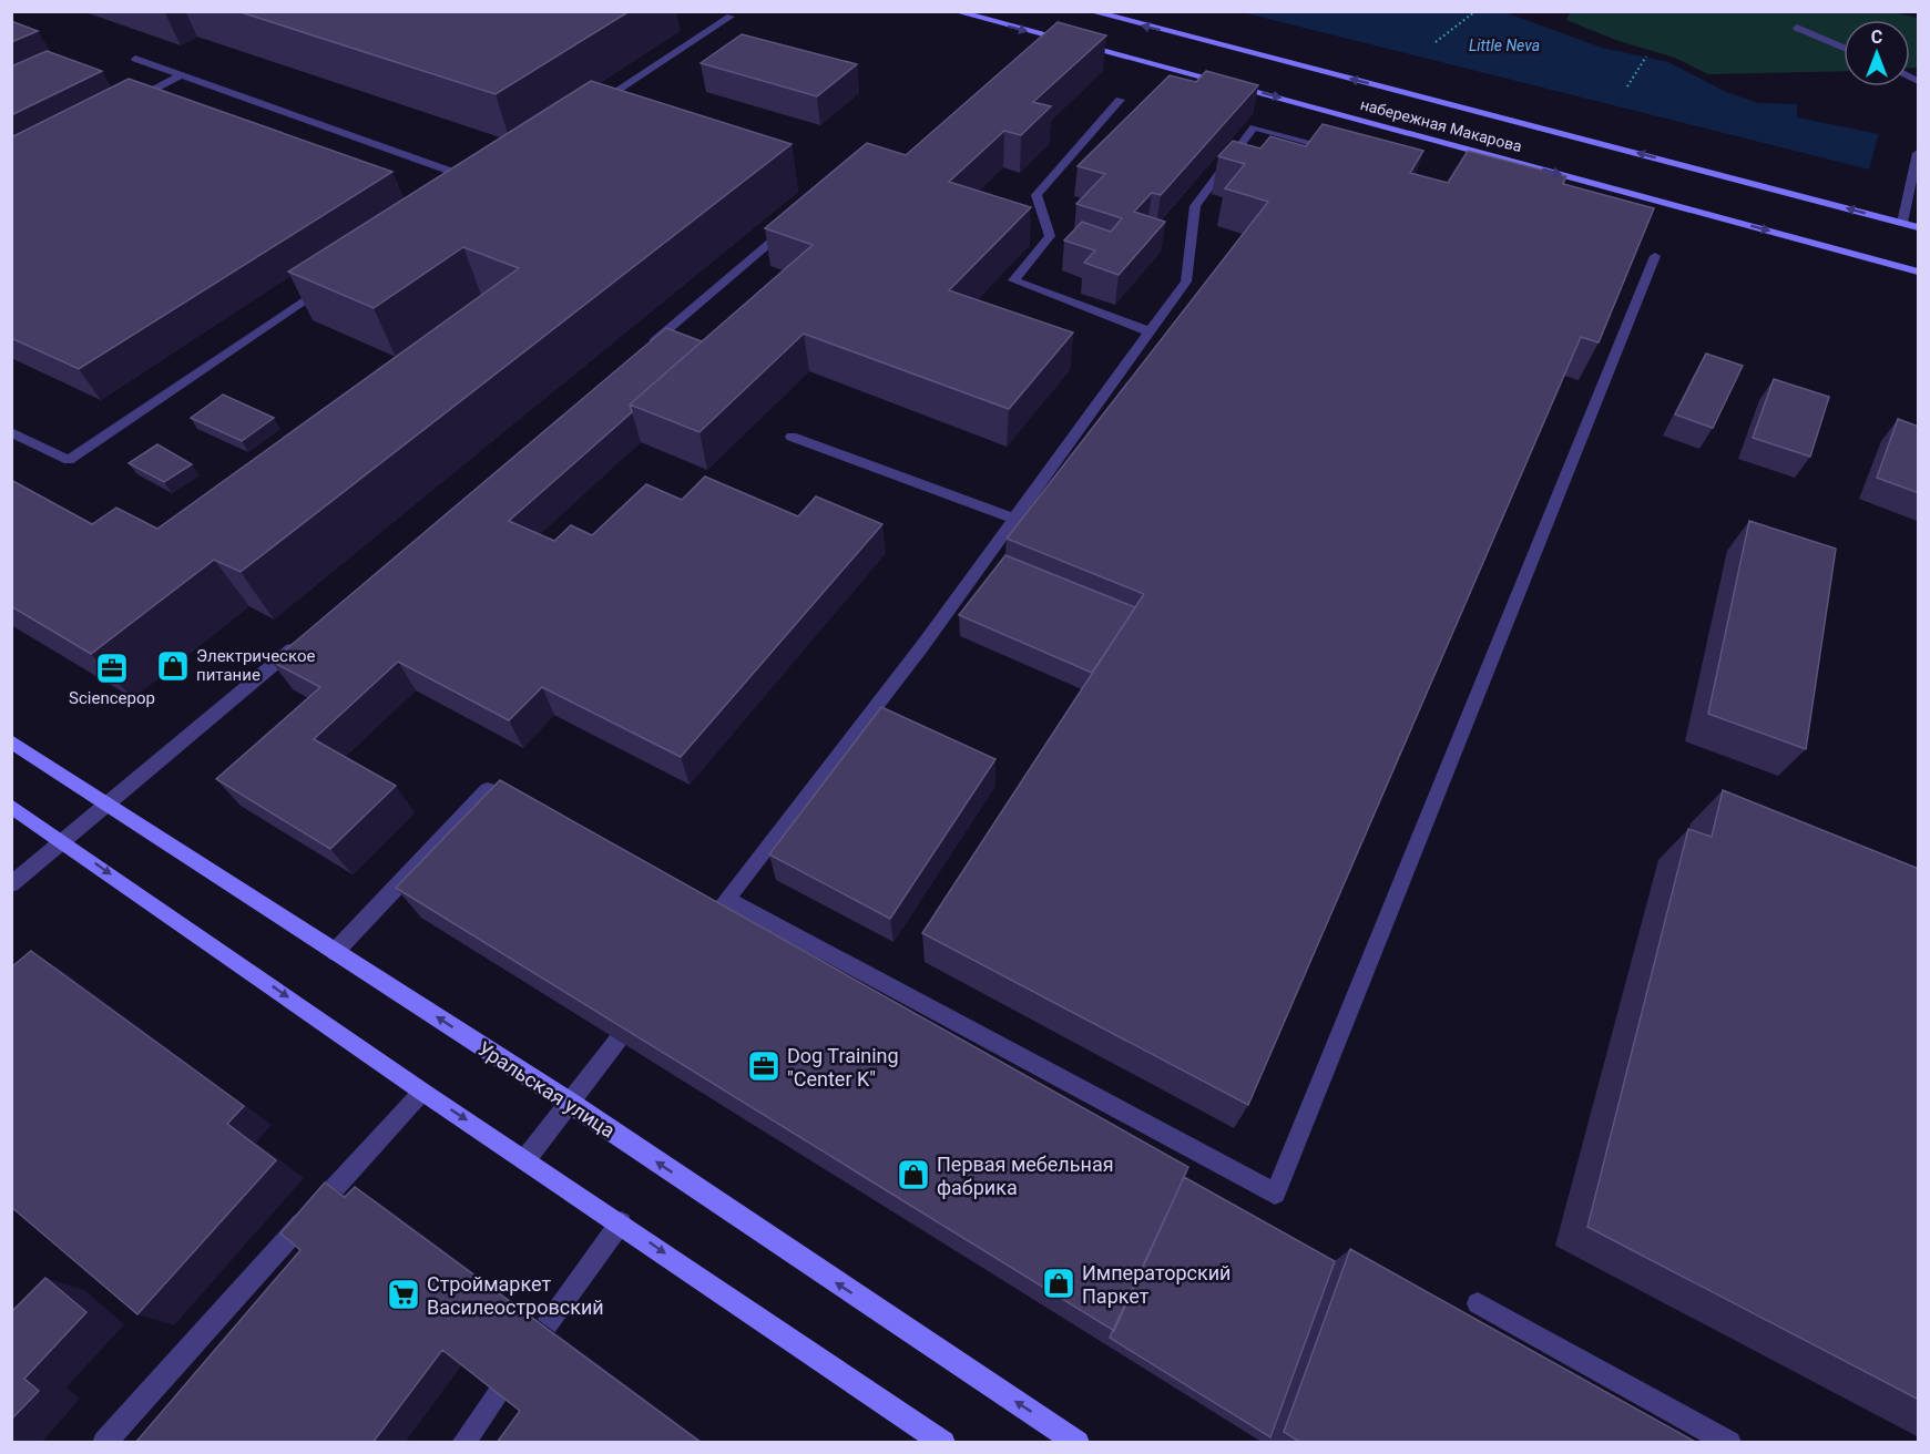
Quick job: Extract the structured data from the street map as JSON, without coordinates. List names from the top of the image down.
{
  "streets": {
    "main road": ["набережная Макарова", "Уральская улица"]
  },
  "water": ["Little Neva"],
  "places": {
    "shop": ["Электрическое питание", "Первая мебельная фабрика", "Императорский Паркет"],
    "office": ["Sciencepop", "Dog Training \"Center K\""],
    "supermarket": ["Строймаркет Василеостровский"]
  },
  "north": "top"
}
